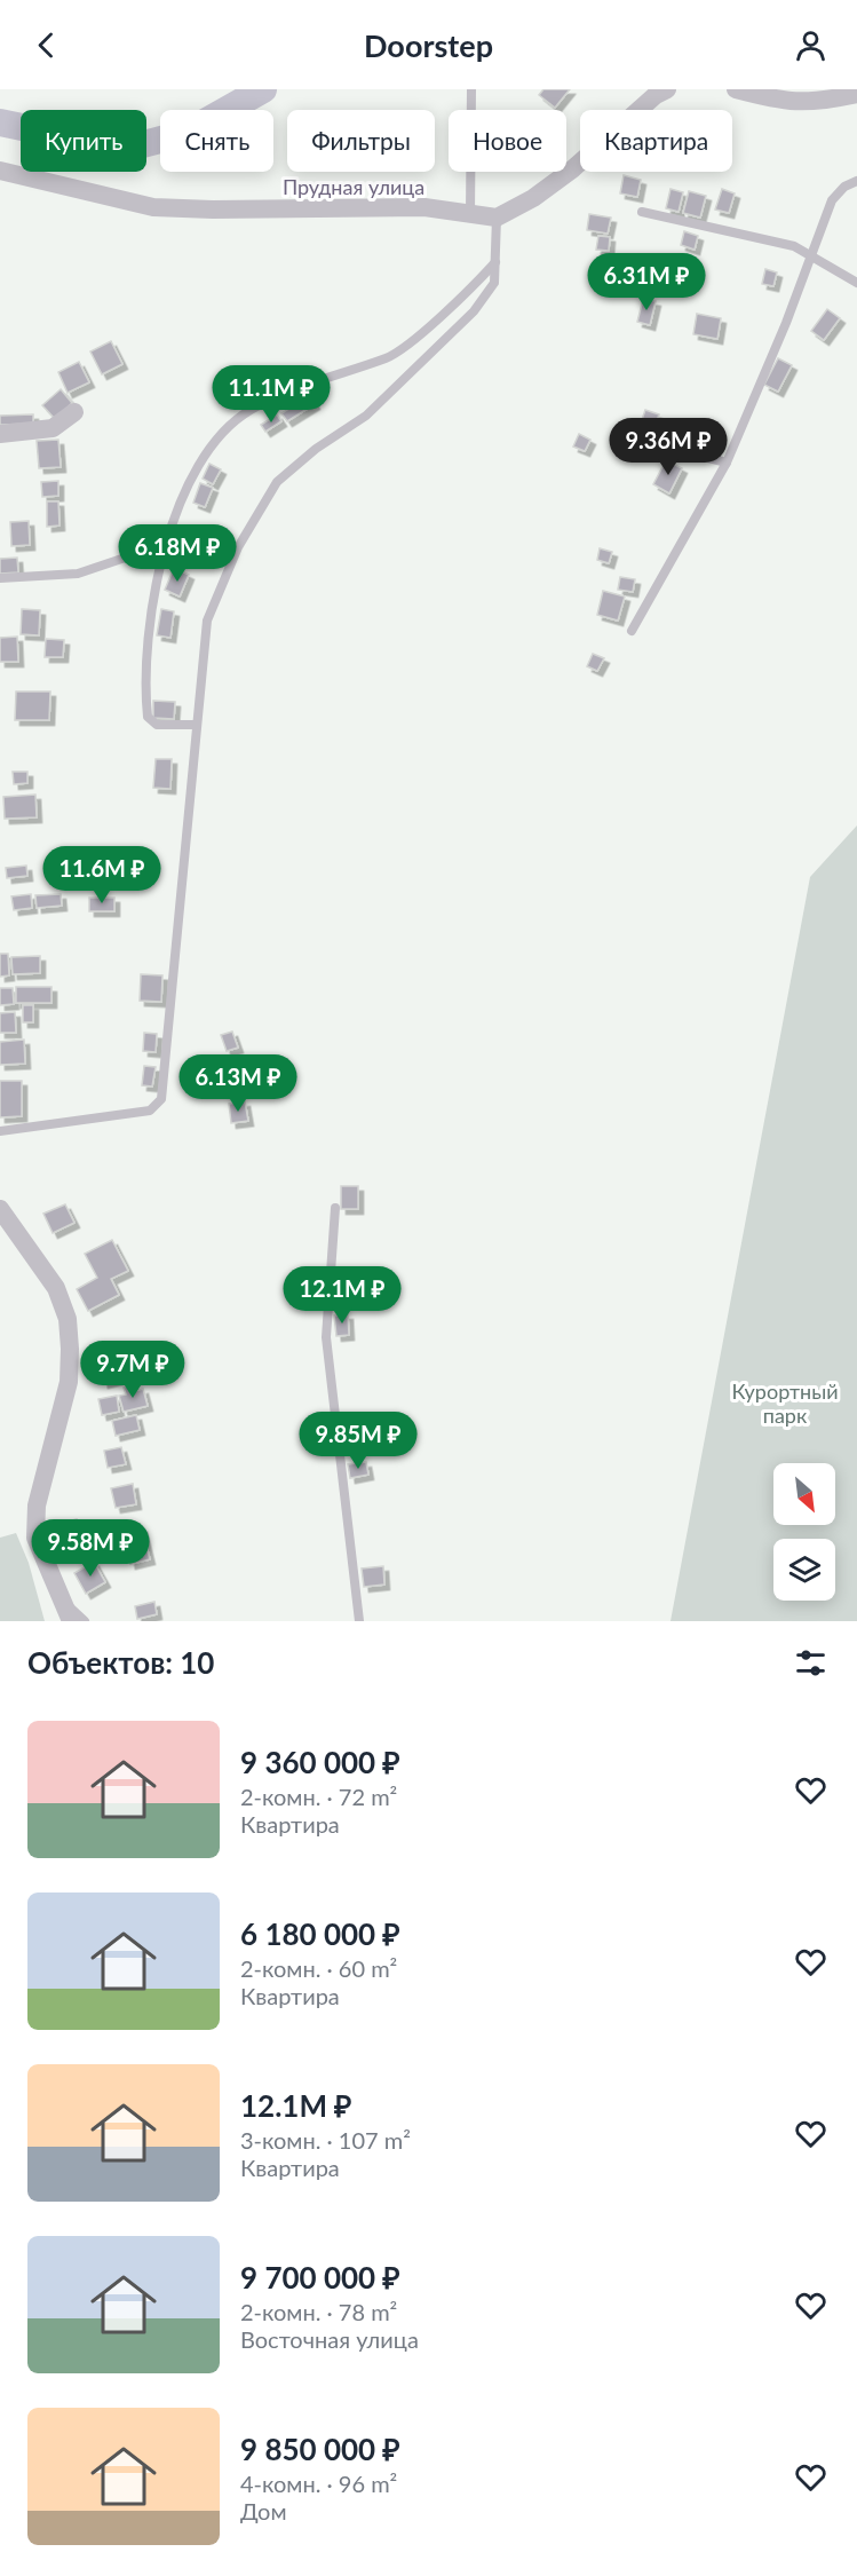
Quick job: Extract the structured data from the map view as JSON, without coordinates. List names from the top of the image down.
{
  "streets": {
    "street": ["Прудная улица"]
  },
  "parks": ["Курортный парк"],
  "north": "bottom right",
  "page": {
    "header": "Doorstep",
    "chip": [
      "Купить",
      "Снять",
      "Фильтры",
      "Новое",
      "Квартира"
    ],
    "price": [
      "6.31M ₽",
      "11.1M ₽",
      "9.36M ₽",
      "6.18M ₽",
      "11.6M ₽",
      "6.13M ₽",
      "12.1M ₽",
      "9.7M ₽",
      "9.85M ₽",
      "9.58M ₽"
    ],
    "heading": "Объектов: 10",
    "list": [
      {
        "name": "9 360 000 ₽",
        "note": "2-комн. · 72 m² · Квартира"
      },
      {
        "name": "6 180 000 ₽",
        "note": "2-комн. · 60 m² · Квартира"
      },
      {
        "name": "12.1M ₽",
        "note": "3-комн. · 107 m² · Квартира"
      },
      {
        "name": "9 700 000 ₽",
        "note": "2-комн. · 78 m² · Восточная улица"
      },
      {
        "name": "9 850 000 ₽",
        "note": "4-комн. · 96 m² · Дом"
      }
    ]
  }
}
